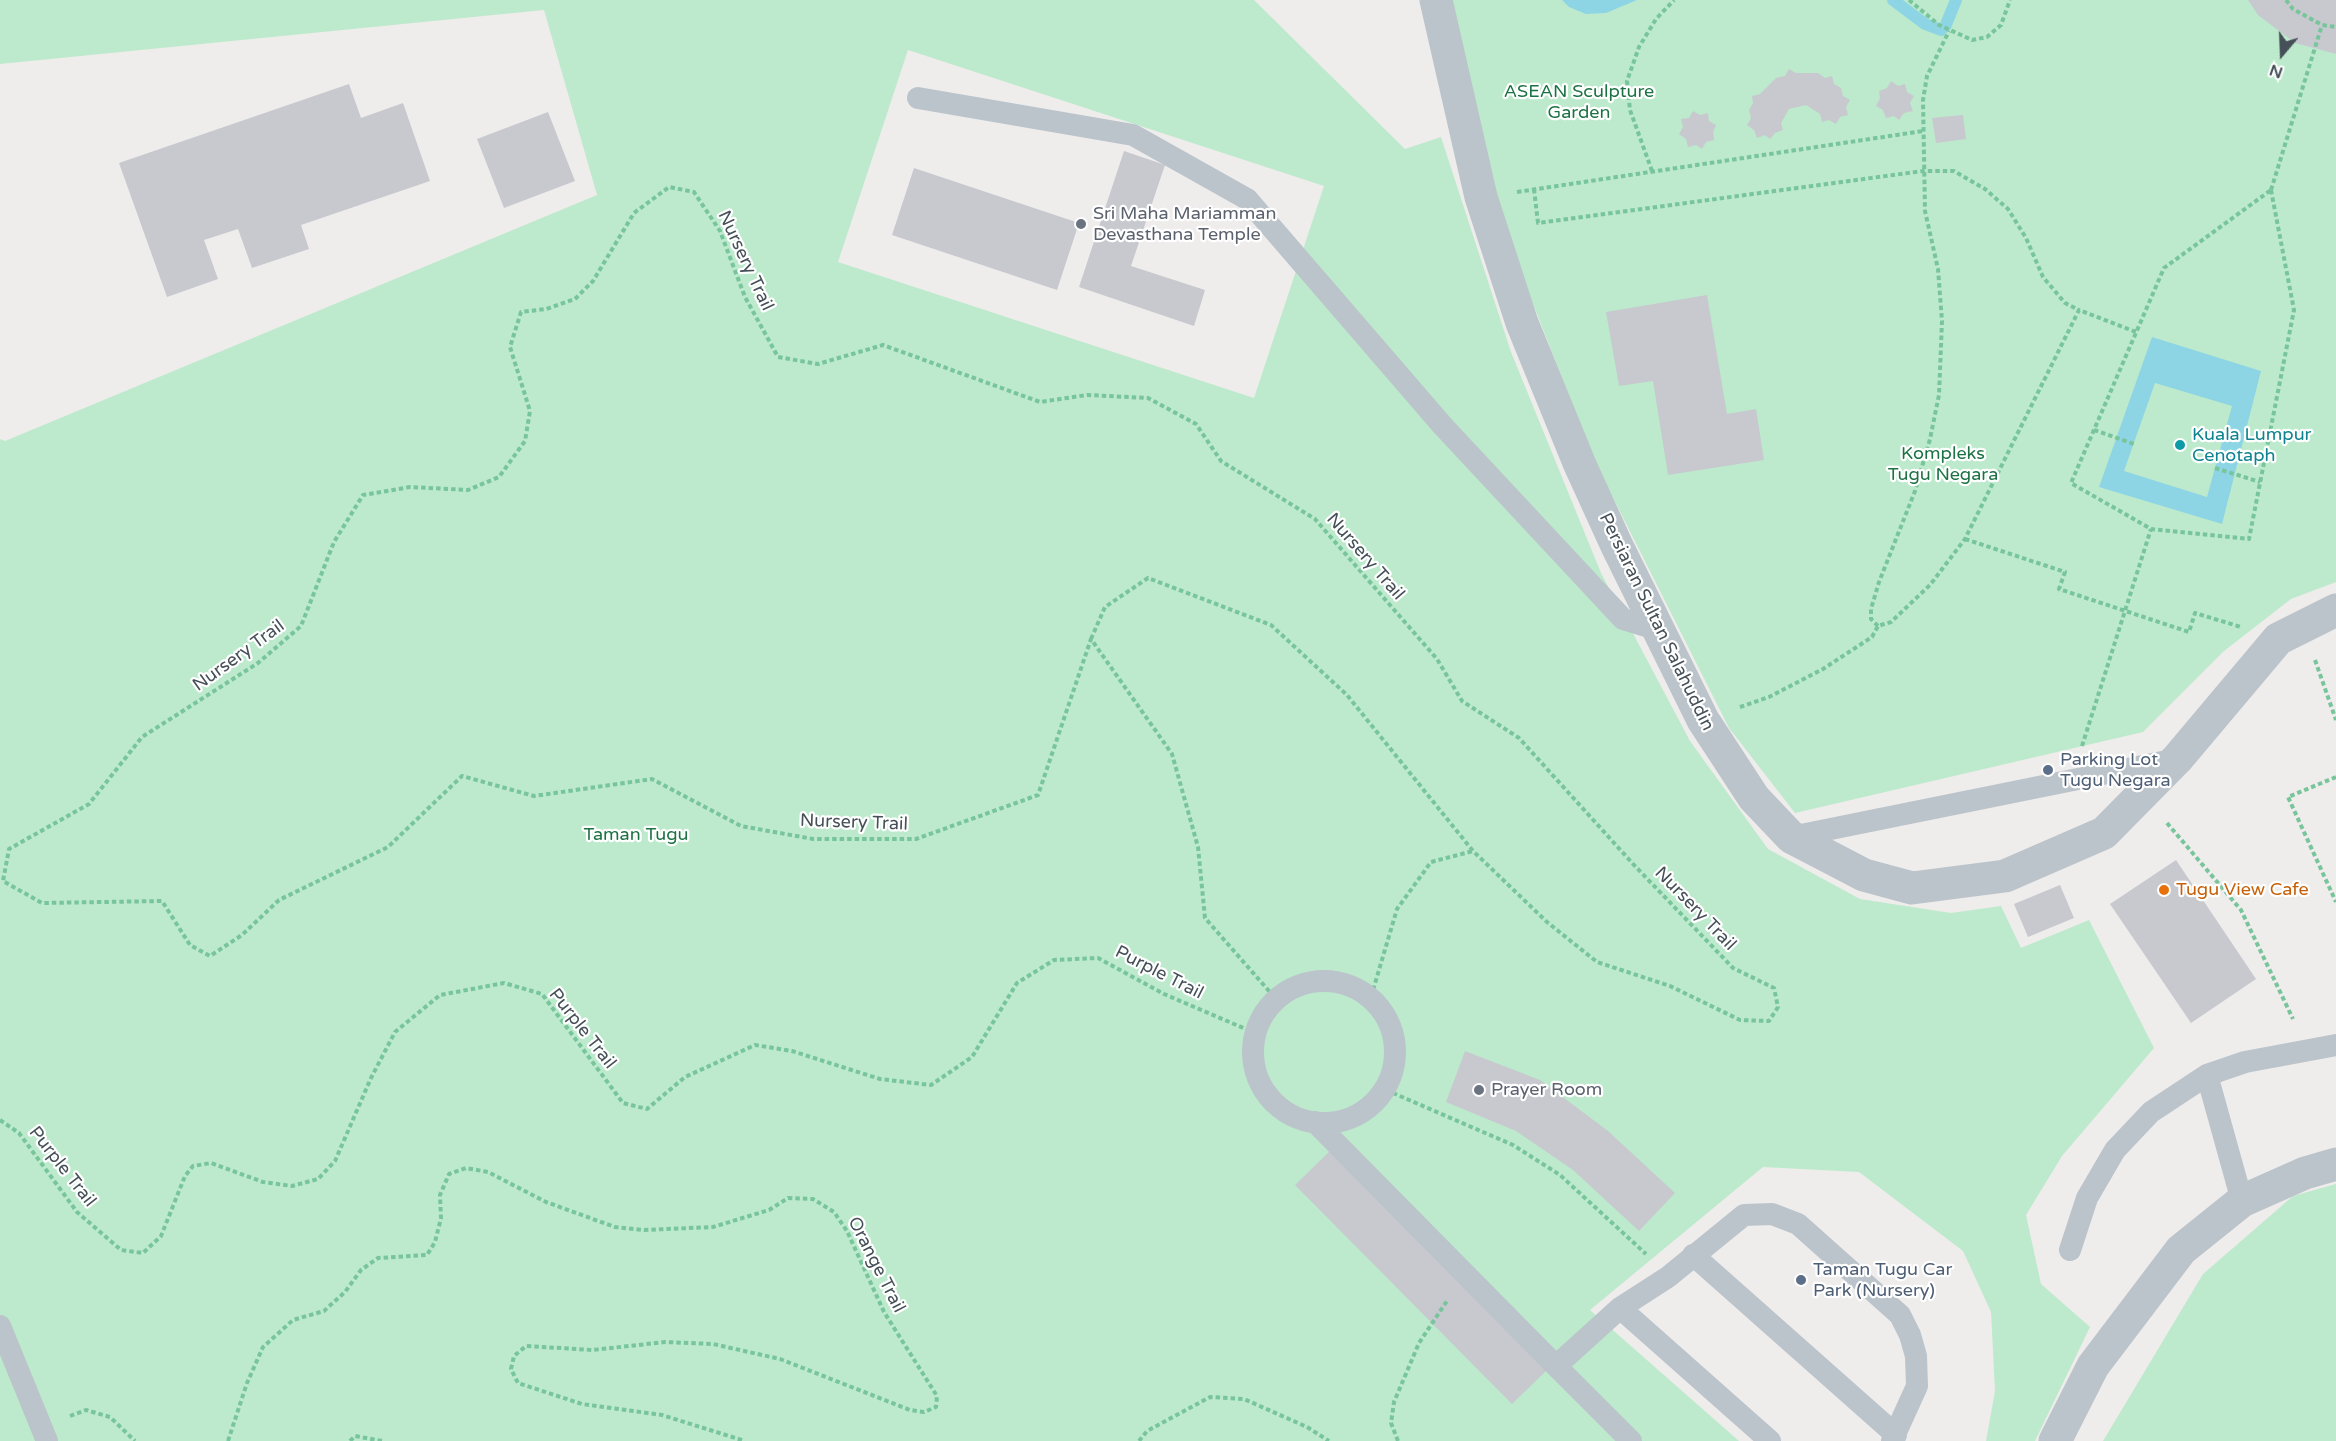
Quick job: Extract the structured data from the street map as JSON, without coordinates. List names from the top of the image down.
{
  "streets": {
    "street": ["Persiaran Sultan Salahuddin"],
    "path": ["Nursery Trail", "Purple Trail", "Orange Trail"]
  },
  "parks": ["ASEAN Sculpture Garden", "Kompleks Tugu Negara", "Taman Tugu"],
  "places": [
    "Sri Maha Mariamman Devasthana Temple",
    "Kuala Lumpur Cenotaph",
    "Parking Lot Tugu Negara",
    "Tugu View Cafe",
    "Prayer Room",
    "Taman Tugu Car Park (Nursery)"
  ],
  "north": "bottom"
}
